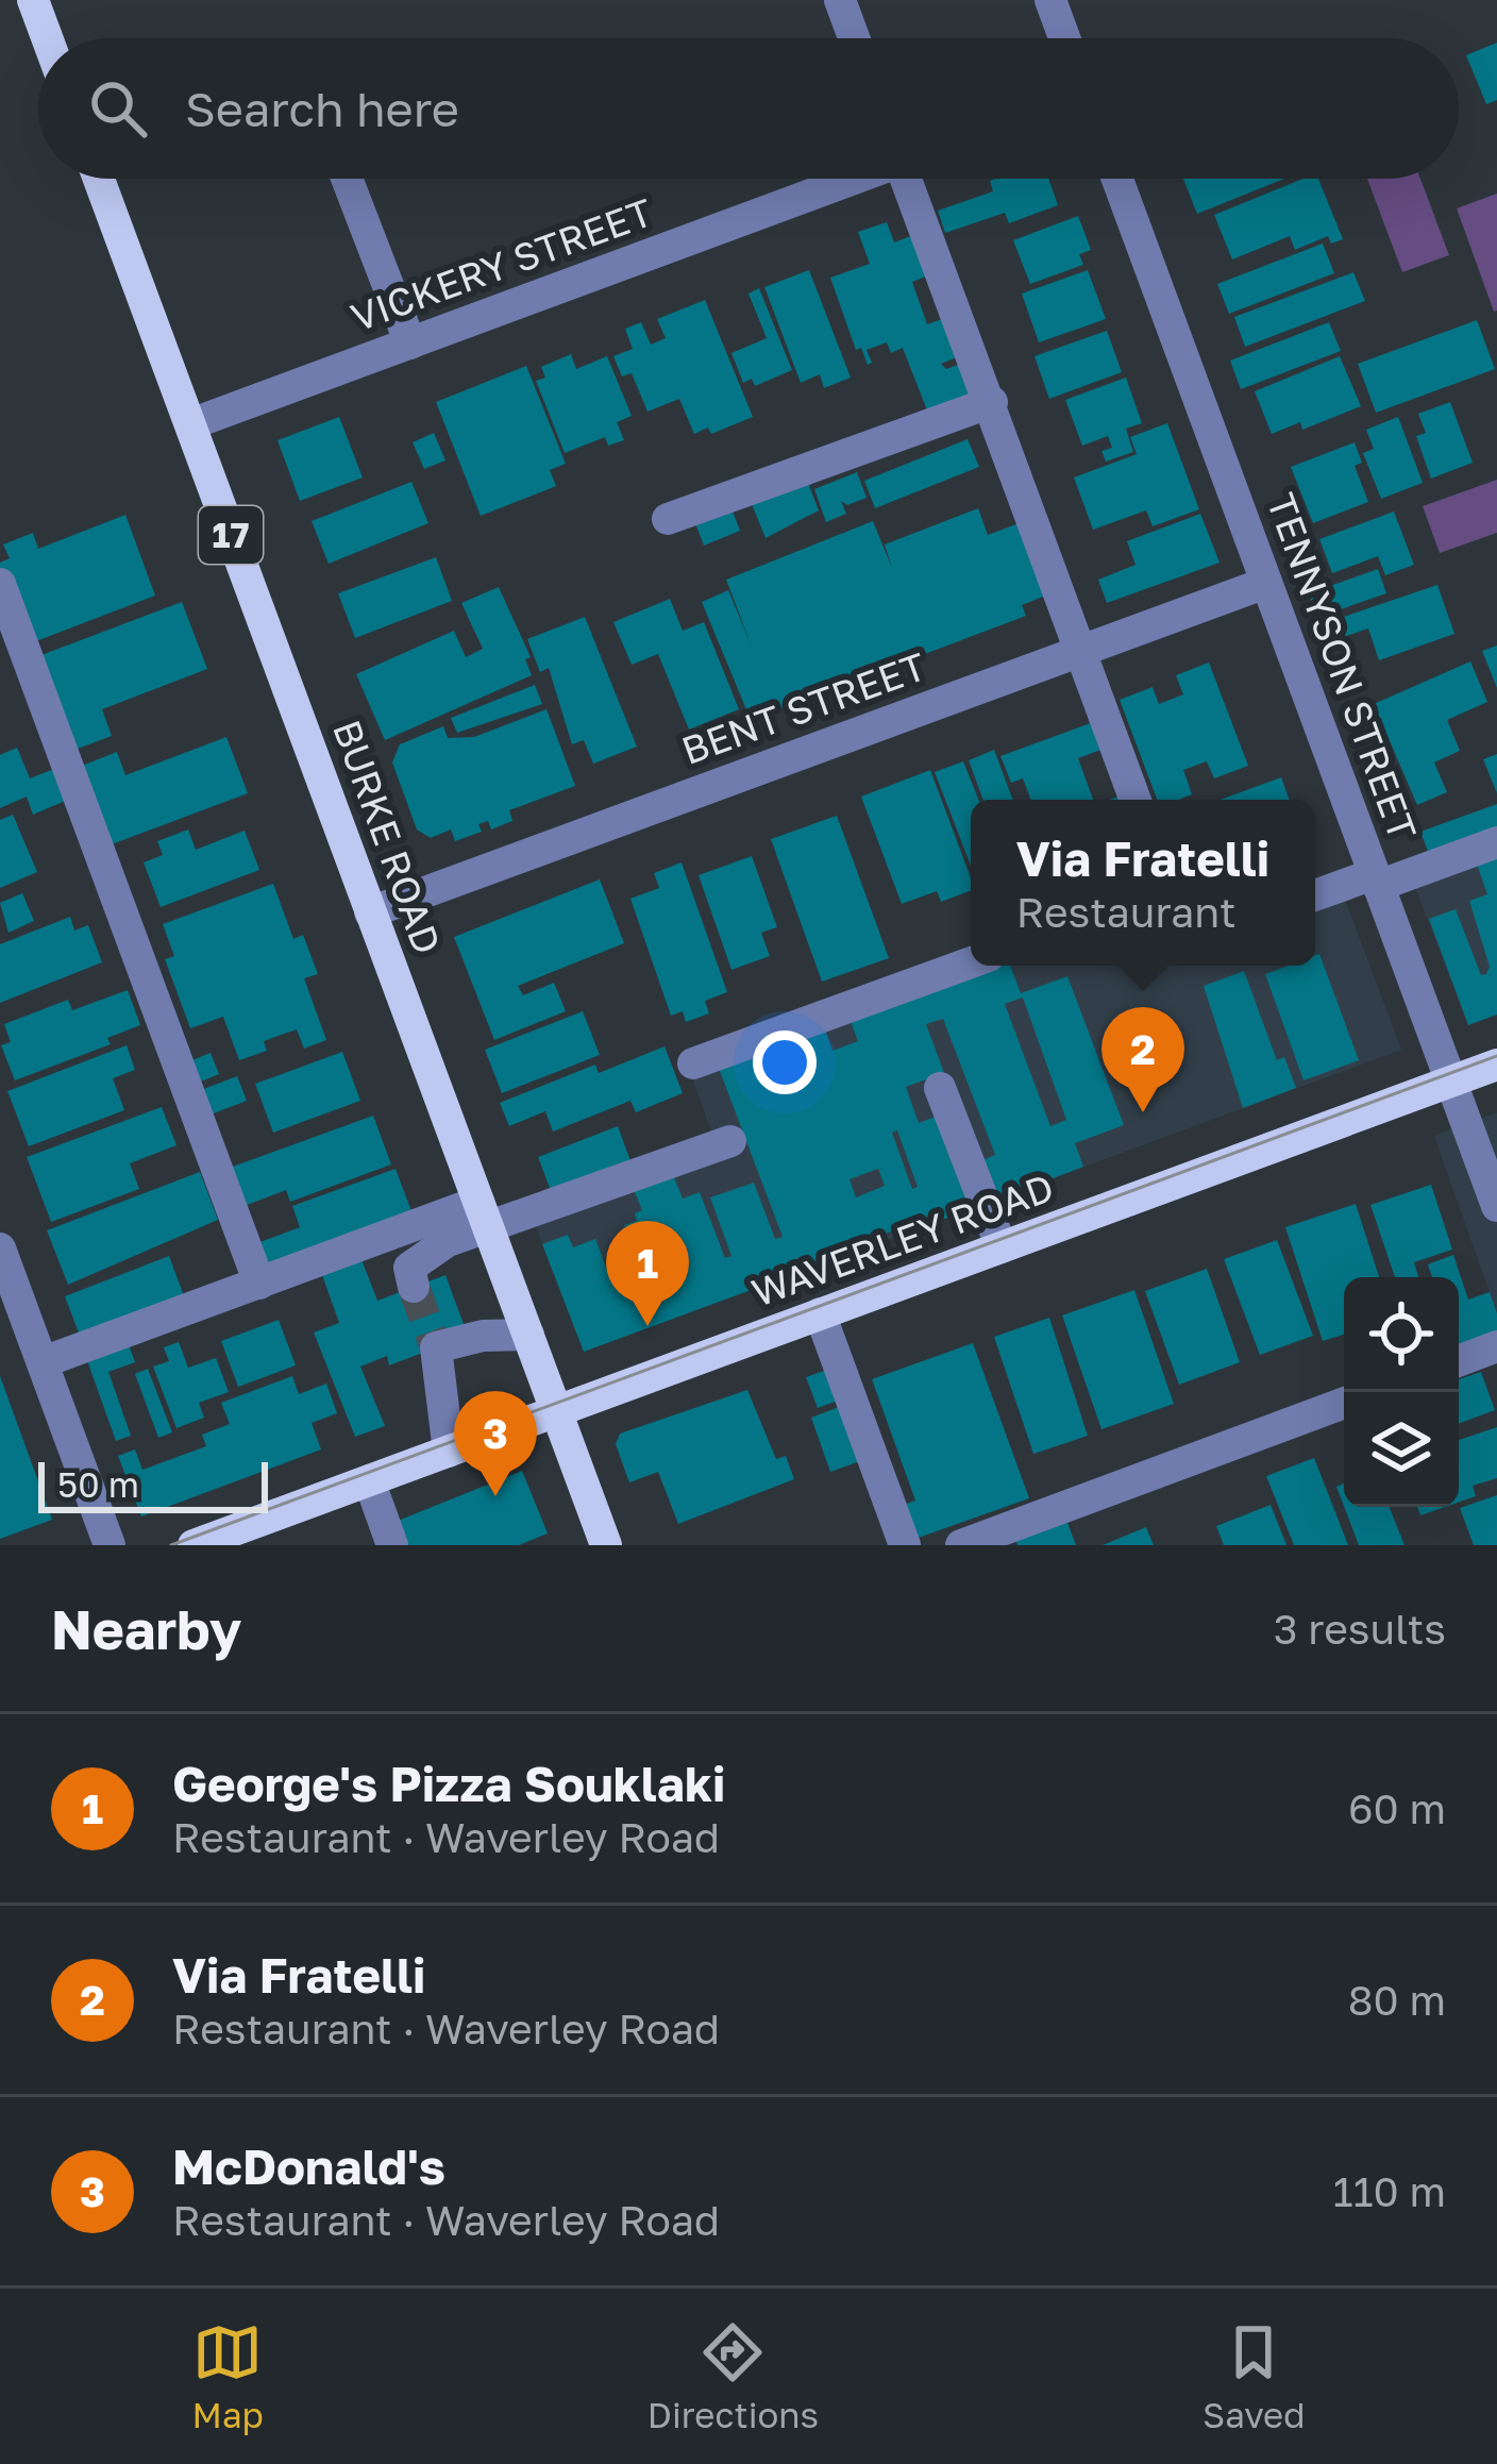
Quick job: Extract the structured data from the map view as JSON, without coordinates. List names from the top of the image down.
{
  "streets": {
    "main road": ["17", "BURKE ROAD", "WAVERLEY ROAD"],
    "street": ["VICKERY STREET", "TENNYSON STREET", "BENT STREET"]
  },
  "crossings": [
    ["VICKERY STREET", "BURKE ROAD"],
    ["TENNYSON STREET", "BENT STREET"],
    ["TENNYSON STREET", "WAVERLEY ROAD"],
    ["BENT STREET", "BURKE ROAD"],
    ["BURKE ROAD", "WAVERLEY ROAD"]
  ],
  "scale_bar": "50 m",
  "page": {
    "search": "Search here",
    "popup": ["Via Fratelli", "Restaurant"],
    "pins": ["2", "1", "3"],
    "scale": "50 m",
    "heading": ["Nearby", "3 results"],
    "list": [
      {
        "mark": "1",
        "name": "George's Pizza Souklaki",
        "note": "Restaurant · Waverley Road",
        "value": "60 m"
      },
      {
        "mark": "2",
        "name": "Via Fratelli",
        "note": "Restaurant · Waverley Road",
        "value": "80 m"
      },
      {
        "mark": "3",
        "name": "McDonald's",
        "note": "Restaurant · Waverley Road",
        "value": "110 m"
      }
    ],
    "nav": ["Map", "Directions", "Saved"]
  }
}
